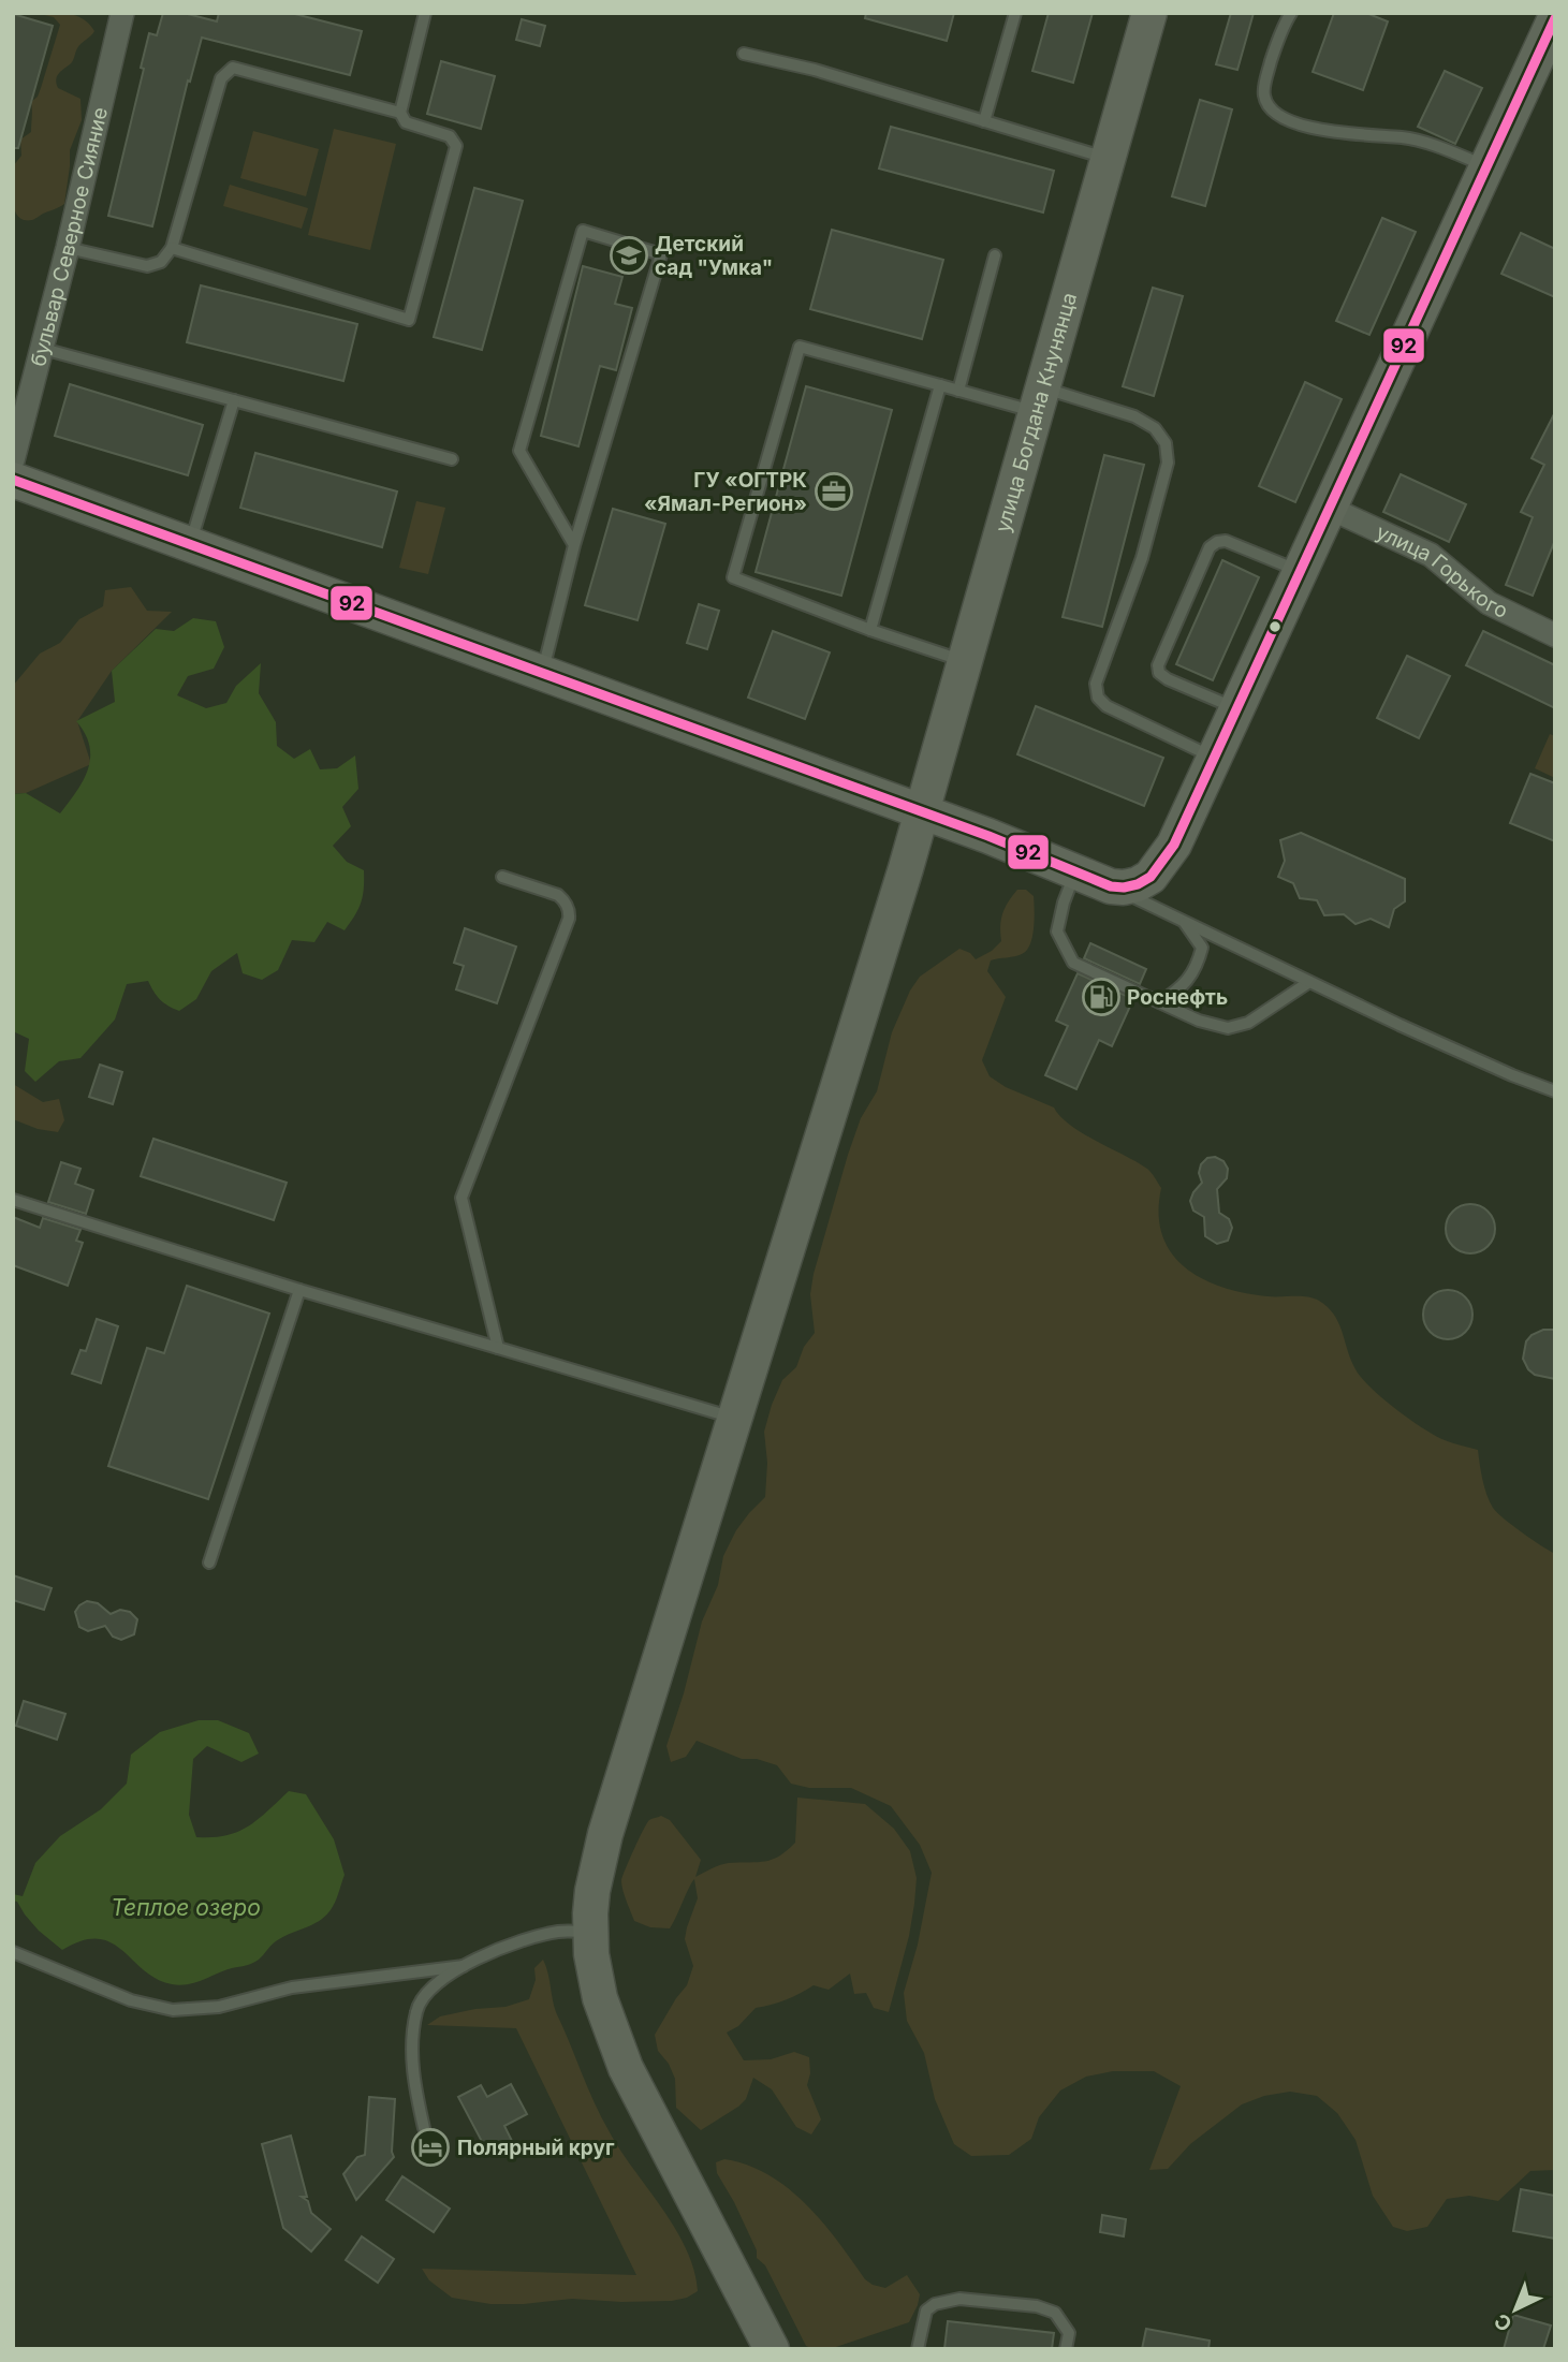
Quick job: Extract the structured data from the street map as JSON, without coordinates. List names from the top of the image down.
{
  "streets": {
    "main road": ["улица Богдана Кнунянца"],
    "street": ["бульвар Северное Сияние", "улица Горького"]
  },
  "water": ["Теплое озеро"],
  "places": {
    "school or university": ["Детский сад \"Умка\""],
    "office": ["ГУ «ОГТРК «Ямал-Регион»"],
    "fuel station": ["Роснефть"],
    "hotel": ["Полярный круг"]
  },
  "lines": ["transit line 92"],
  "north": "bottom left"
}
